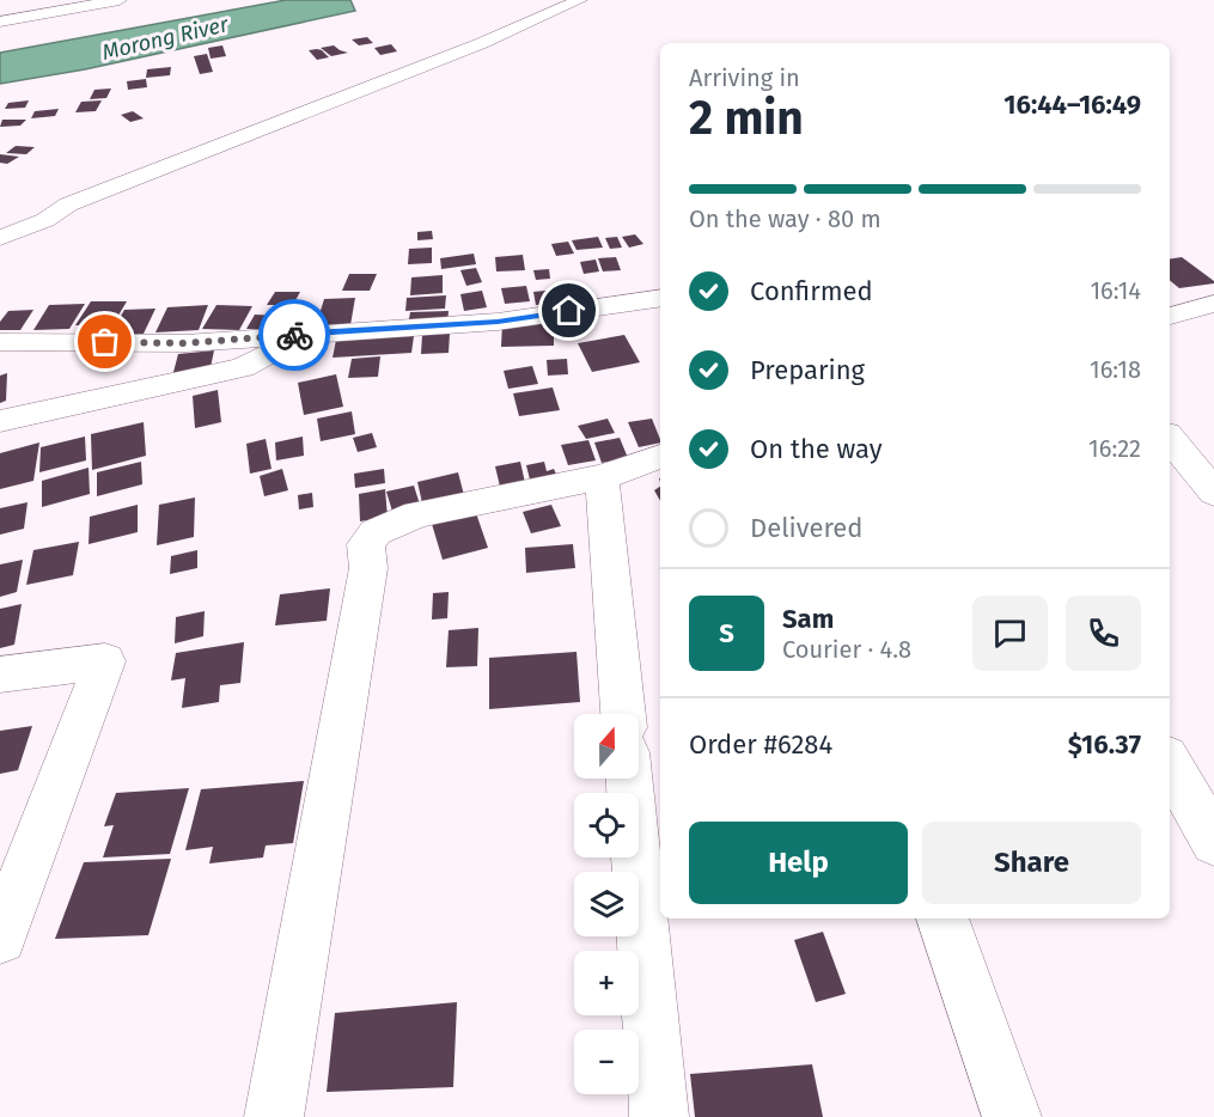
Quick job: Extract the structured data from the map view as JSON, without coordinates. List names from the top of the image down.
{
  "water": ["Morong River"],
  "north": "top",
  "page": {
    "heading": ["2 min", "Arriving in", "16:44–16:49"],
    "panel": [
      "Sam",
      "Courier · 4.8",
      "Order #6284",
      "$16.37"
    ],
    "bar": "On the way · 80 m",
    "list": [
      ["Confirmed", "16:14"],
      ["Preparing", "16:18"],
      ["On the way", "16:22"],
      "Delivered"
    ],
    "round": "S",
    "map_buttons": ["+", "−"],
    "buttons": ["Help", "Share"]
  }
}
